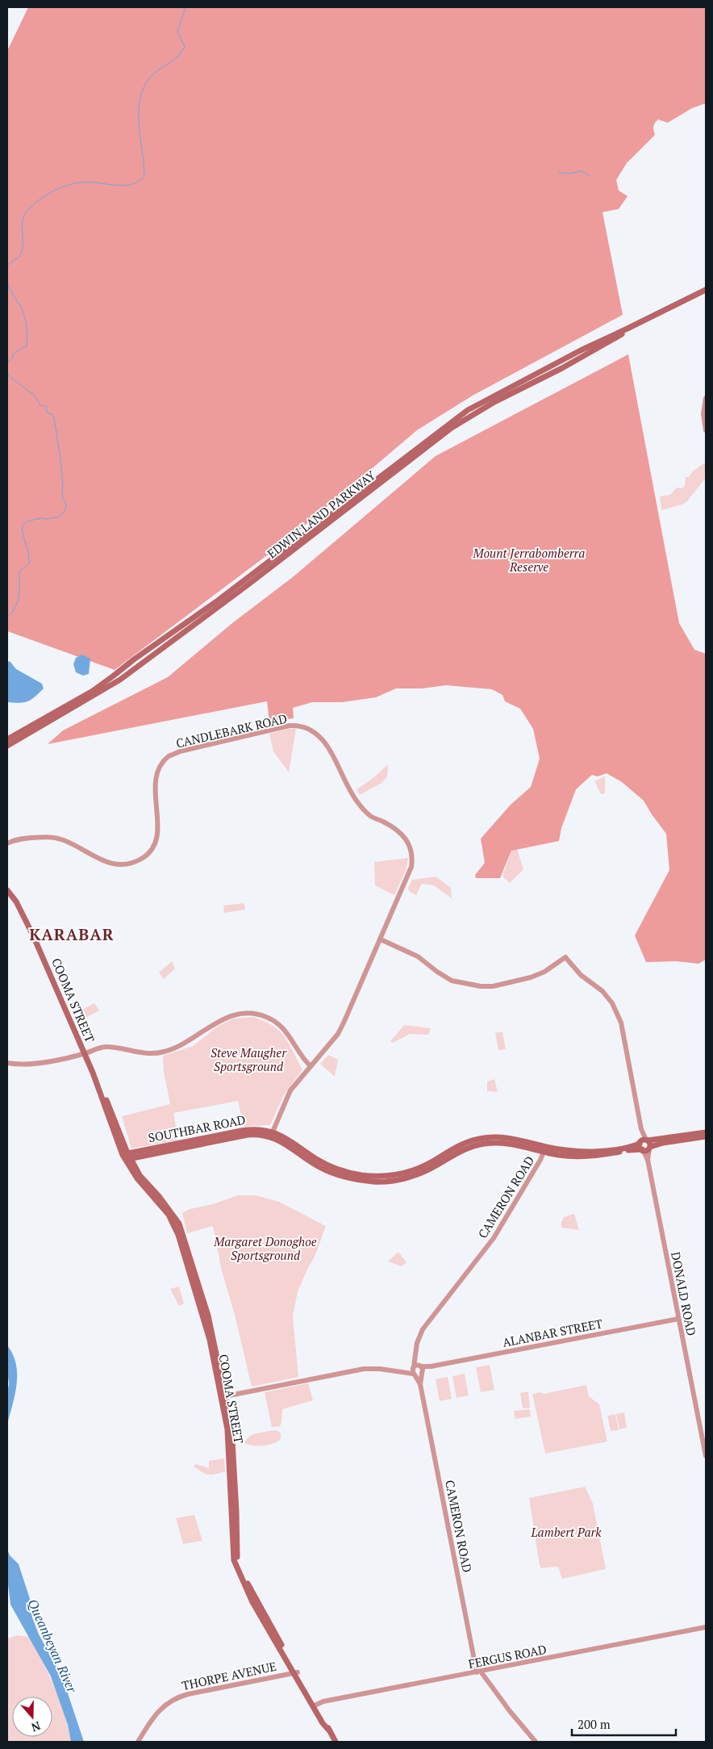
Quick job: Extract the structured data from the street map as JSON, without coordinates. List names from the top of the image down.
{
  "streets": {
    "main road": ["EDWIN LAND PARKWAY", "COOMA STREET", "SOUTHBAR ROAD"],
    "street": [
      "CANDLEBARK ROAD",
      "CAMERON ROAD",
      "DONALD ROAD",
      "ALANBAR STREET",
      "FERGUS ROAD",
      "THORPE AVENUE"
    ]
  },
  "crossings": [
    ["CANDLEBARK ROAD", "SOUTHBAR ROAD"],
    ["CANDLEBARK ROAD", "DONALD ROAD"],
    ["COOMA STREET", "SOUTHBAR ROAD"],
    ["COOMA STREET", "ALANBAR STREET"],
    ["COOMA STREET", "FERGUS ROAD"],
    ["COOMA STREET", "THORPE AVENUE"],
    ["SOUTHBAR ROAD", "CAMERON ROAD"],
    ["SOUTHBAR ROAD", "DONALD ROAD"],
    ["CAMERON ROAD", "ALANBAR STREET"],
    ["CAMERON ROAD", "FERGUS ROAD"],
    ["DONALD ROAD", "ALANBAR STREET"]
  ],
  "districts": ["KARABAR"],
  "water": ["Queanbeyan River"],
  "parks": [
    "Mount Jerrabomberra Reserve",
    "Steve Maugher Sportsground",
    "Margaret Donoghoe Sportsground",
    "Lambert Park"
  ],
  "scale_bar": "200 m",
  "north": "bottom"
}
